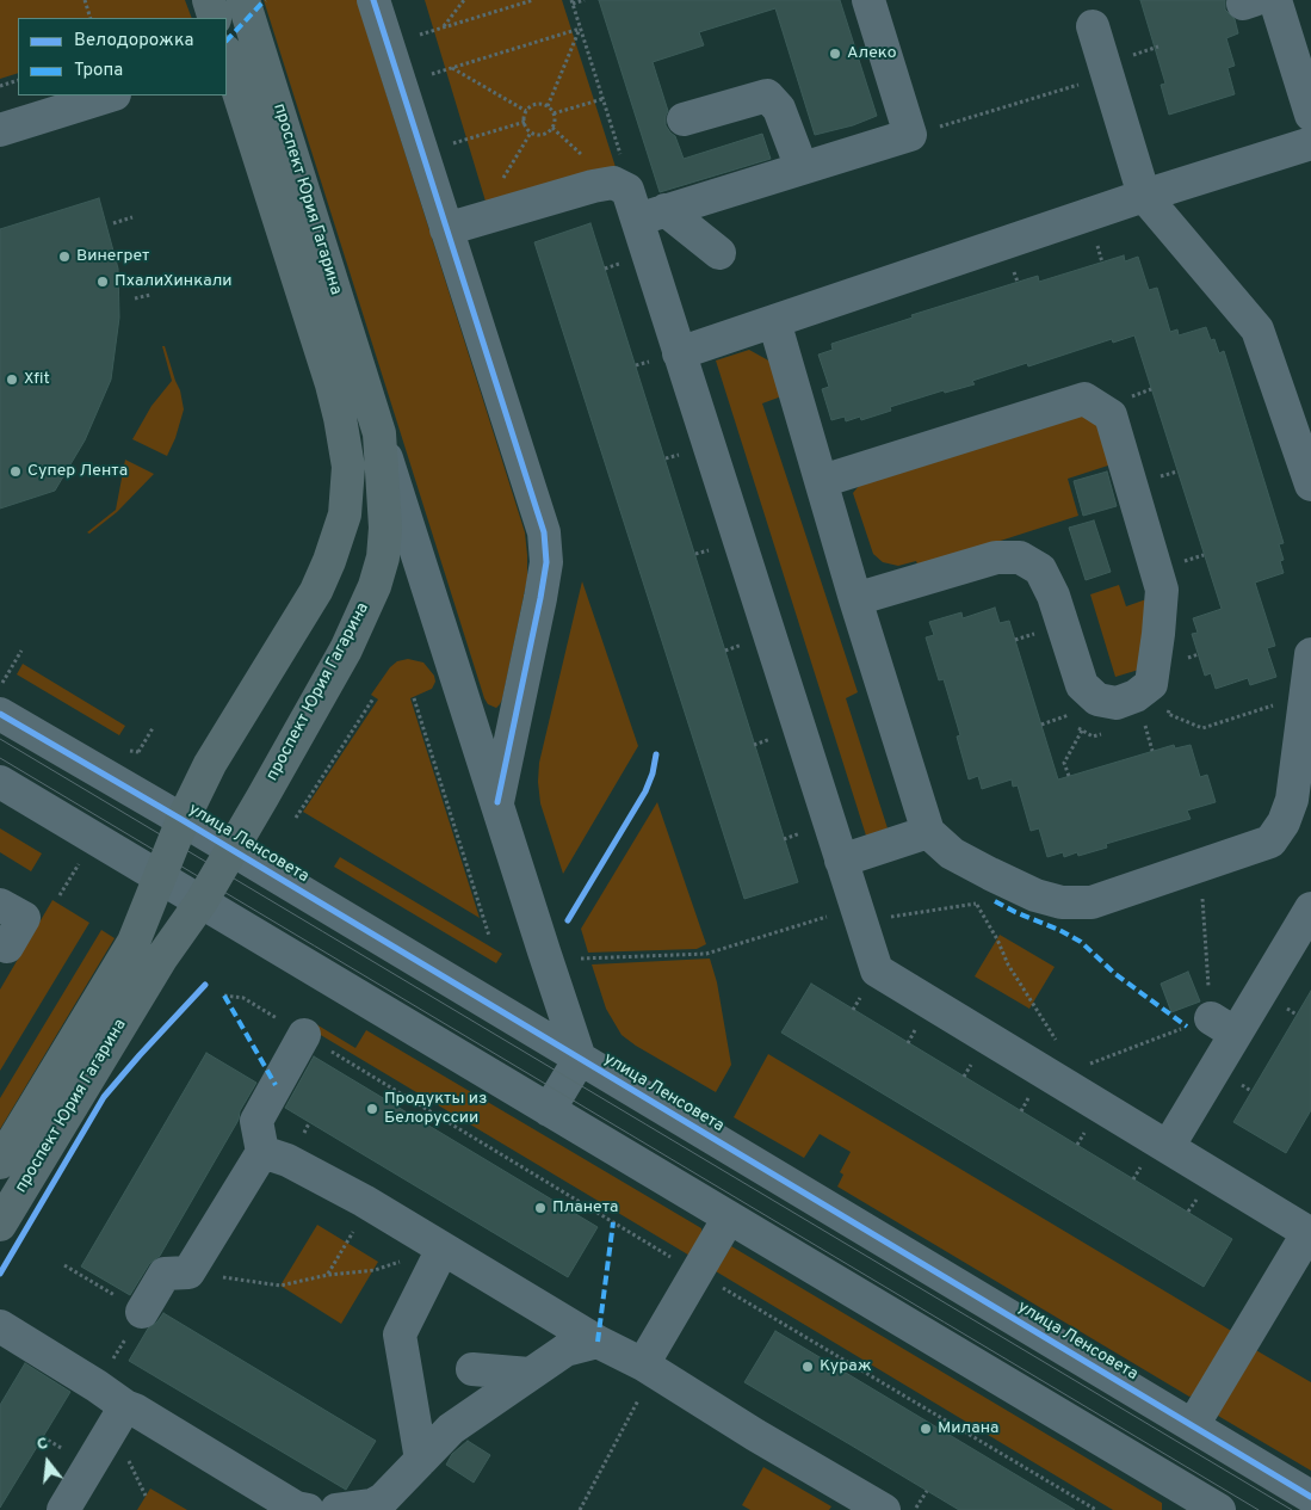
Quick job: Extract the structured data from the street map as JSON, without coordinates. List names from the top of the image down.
{
  "streets": {
    "main road": ["проспект Юрия Гагарина"],
    "street": ["улица Ленсовета"]
  },
  "crossings": [
    ["проспект Юрия Гагарина", "улица Ленсовета"]
  ],
  "places": [
    "Алеко",
    "Винегрет",
    "ПхалиХинкали",
    "Xfit",
    "Супер Лента",
    "Продукты из Белоруссии",
    "Планета",
    "Кураж",
    "Милана"
  ],
  "legend": ["Велодорожка", "Тропа"],
  "north": "top"
}
